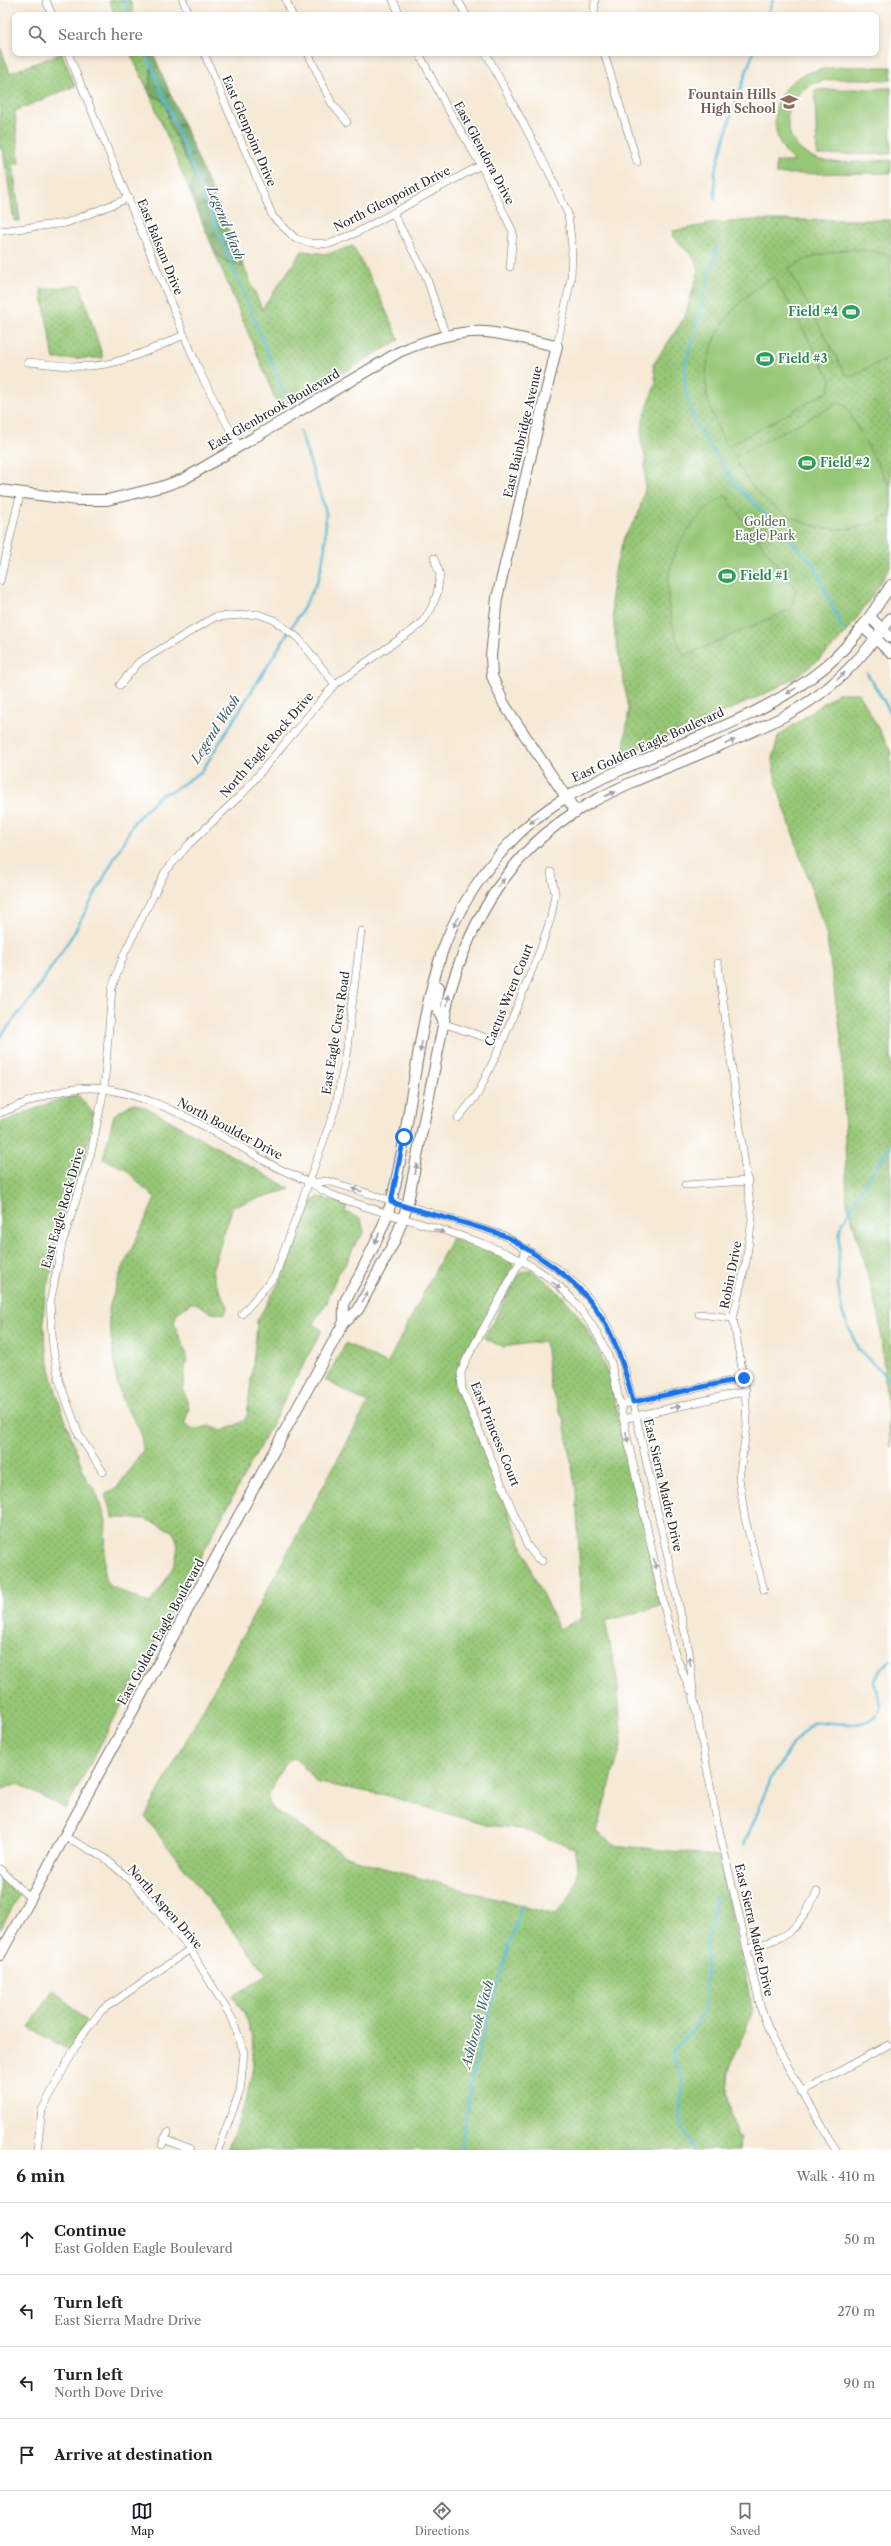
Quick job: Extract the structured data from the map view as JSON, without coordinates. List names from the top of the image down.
{
  "streets": {
    "street": [
      "East Glenpoint Drive",
      "East Glendora Drive",
      "North Glenpoint Drive",
      "East Balsam Drive",
      "East Glenbrook Boulevard",
      "East Bainbridge Avenue",
      "North Eagle Rock Drive",
      "East Golden Eagle Boulevard",
      "Cactus Wren Court",
      "East Eagle Crest Road",
      "North Boulder Drive",
      "East Eagle Rock Drive",
      "Robin Drive",
      "East Princess Court",
      "East Sierra Madre Drive",
      "North Aspen Drive"
    ]
  },
  "crossings": [
    ["East Glenpoint Drive", "North Glenpoint Drive"],
    ["East Glendora Drive", "North Glenpoint Drive"],
    ["East Balsam Drive", "East Glenbrook Boulevard"],
    ["East Glenbrook Boulevard", "East Bainbridge Avenue"],
    ["East Bainbridge Avenue", "East Golden Eagle Boulevard"],
    ["North Eagle Rock Drive", "East Eagle Rock Drive"],
    ["East Golden Eagle Boulevard", "North Boulder Drive"],
    ["East Golden Eagle Boulevard", "East Sierra Madre Drive"],
    ["East Golden Eagle Boulevard", "North Aspen Drive"],
    ["East Eagle Crest Road", "North Boulder Drive"],
    ["North Boulder Drive", "East Eagle Rock Drive"],
    ["North Boulder Drive", "East Sierra Madre Drive"],
    ["East Princess Court", "East Sierra Madre Drive"]
  ],
  "water": ["Legend Wash", "Ashbrook Wash"],
  "parks": ["Golden Eagle Park"],
  "places": {
    "school or university": ["Fountain Hills High School"],
    "sports": [
      "Field #4",
      "Field #3",
      "Field #2",
      "Field #1"
    ]
  },
  "page": {
    "search": "Search here",
    "heading": ["6 min", "Walk · 410 m"],
    "list": [
      ["Continue", "East Golden Eagle Boulevard", "50 m"],
      ["Turn left", "East Sierra Madre Drive", "270 m"],
      ["Turn left", "North Dove Drive", "90 m"],
      "Arrive at destination"
    ],
    "nav": ["Map", "Directions", "Saved"]
  }
}
